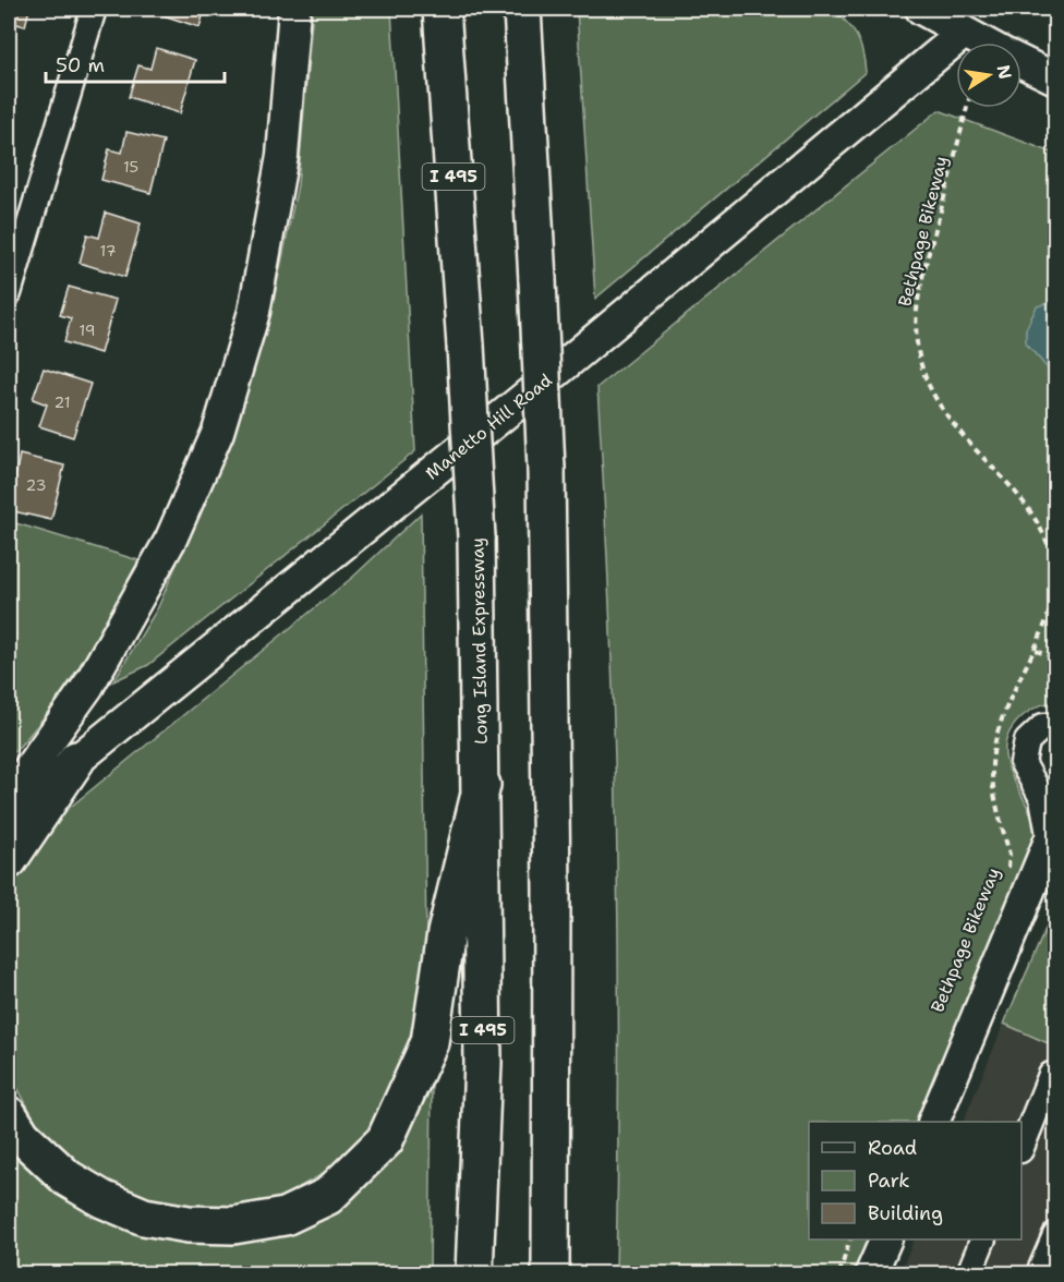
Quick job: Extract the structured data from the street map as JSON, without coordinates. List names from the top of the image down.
{
  "streets": {
    "highway": ["I 495", "Long Island Expressway"],
    "main road": ["Manetto Hill Road"],
    "path": ["Bethpage Bikeway"]
  },
  "house_numbers": [
    "15",
    "17",
    "19",
    "21",
    "23"
  ],
  "legend": ["Road", "Park", "Building"],
  "scale_bar": "50 m",
  "north": "right"
}
